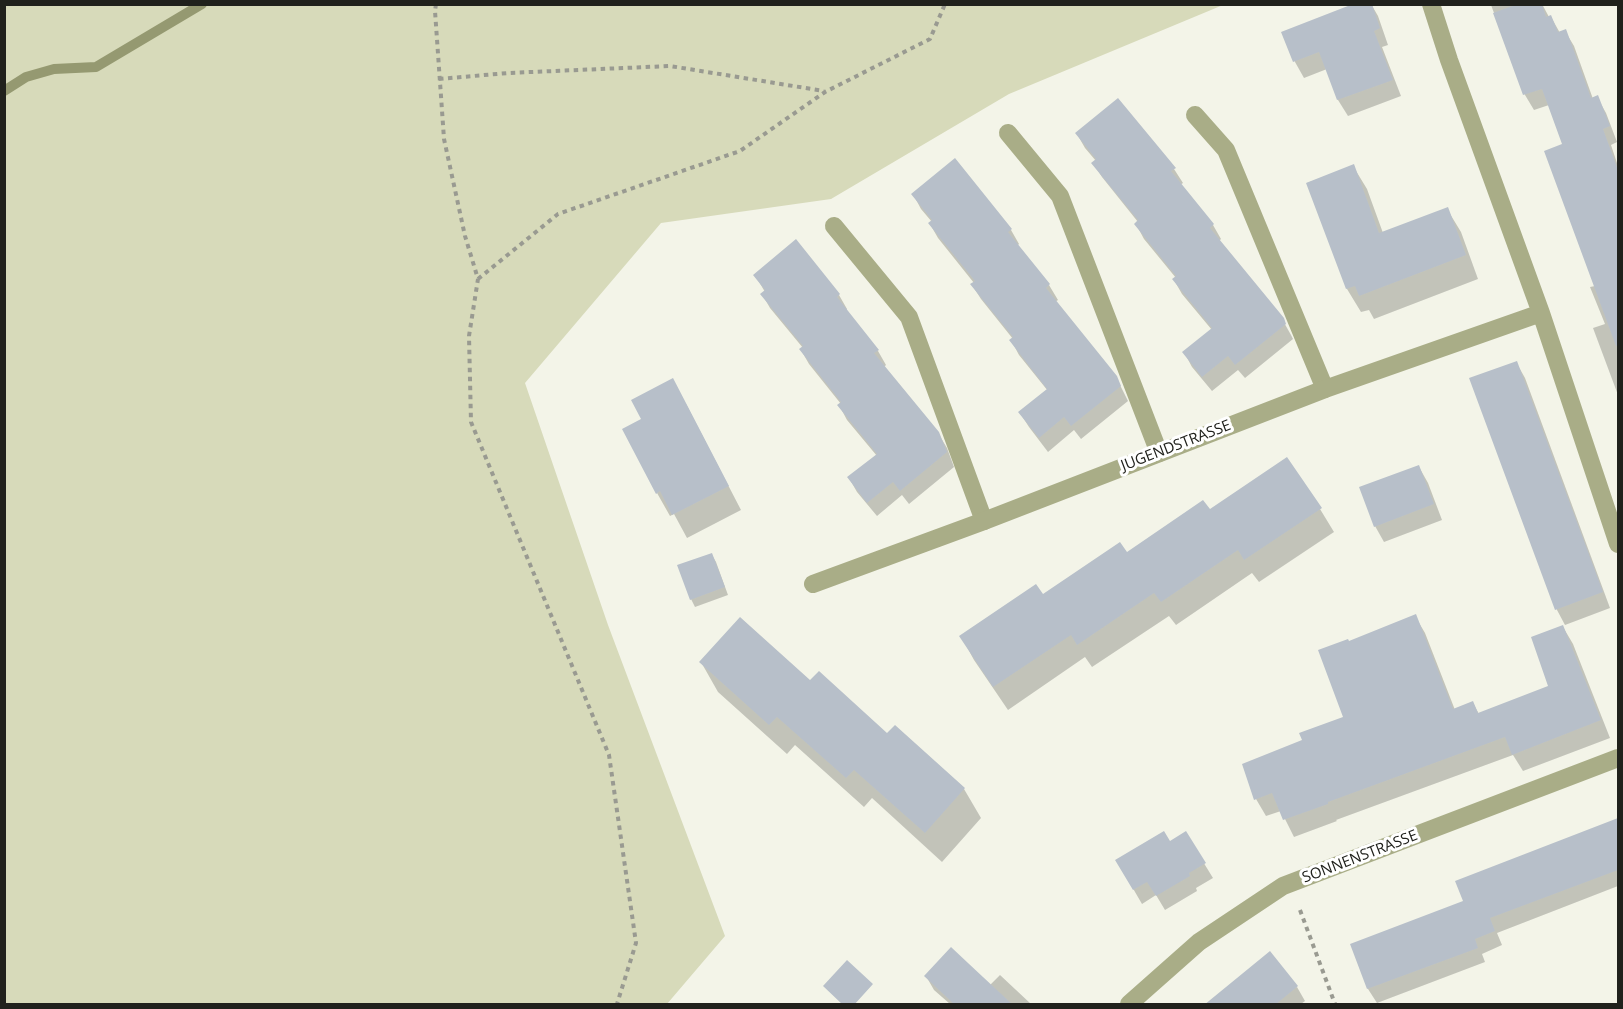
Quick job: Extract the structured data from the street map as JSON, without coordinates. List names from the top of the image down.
{
  "streets": {
    "street": ["JUGENDSTRASSE", "SONNENSTRASSE"]
  }
}
